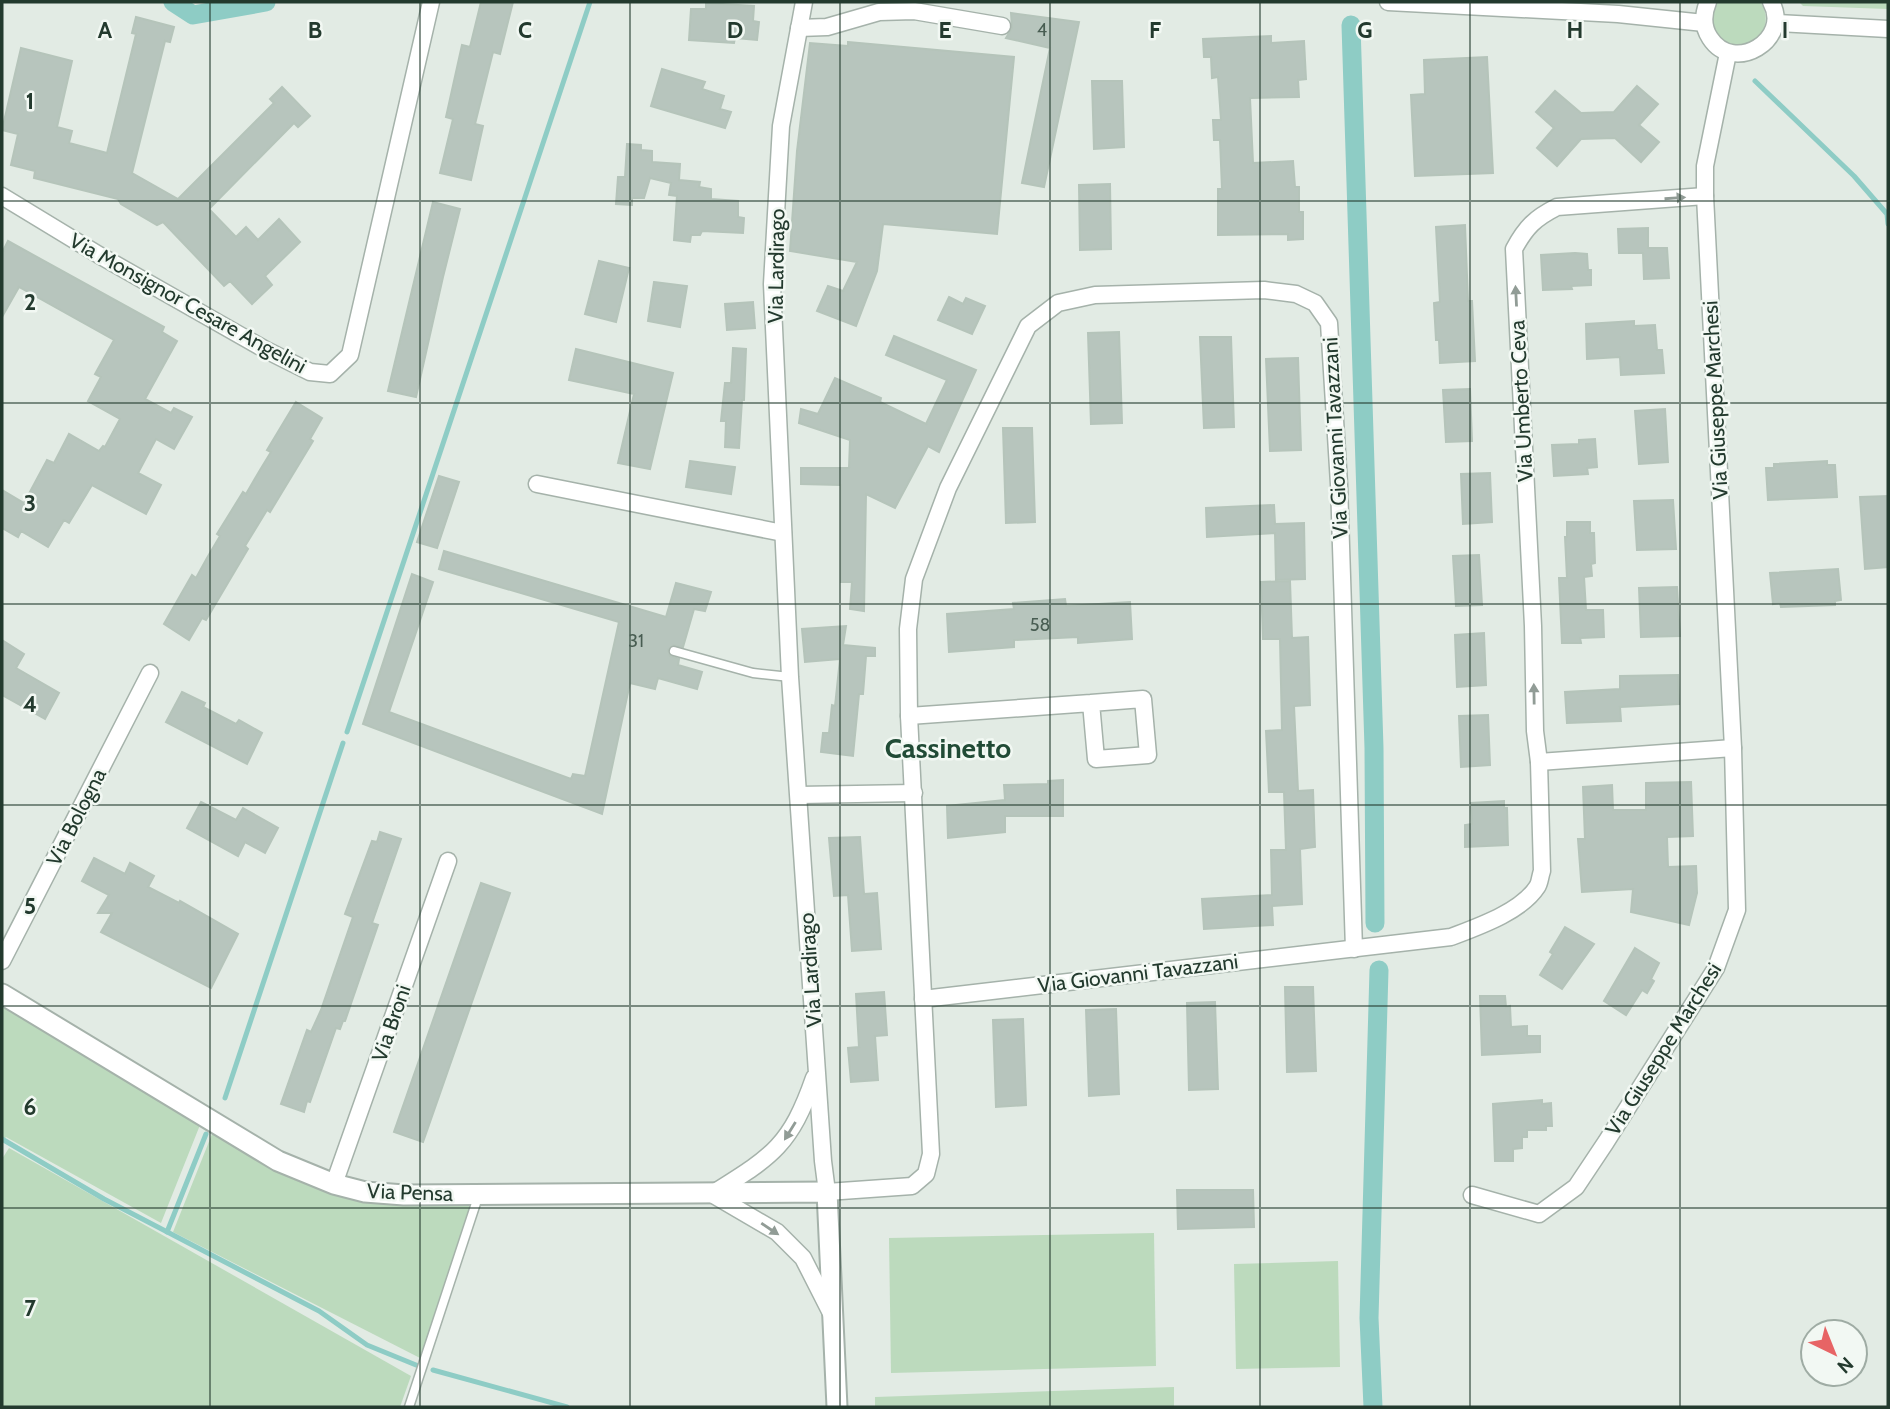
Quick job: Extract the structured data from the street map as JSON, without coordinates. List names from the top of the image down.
{
  "streets": {
    "street": [
      "Via Lardirago",
      "Via Monsignor Cesare Angelini",
      "Via Giuseppe Marchesi",
      "Via Umberto Ceva",
      "Via Giovanni Tavazzani",
      "Via Bologna",
      "Via Broni",
      "Via Pensa"
    ]
  },
  "crossings": [
    ["Via Lardirago", "Via Giovanni Tavazzani"],
    ["Via Lardirago", "Via Pensa"],
    ["Via Giuseppe Marchesi", "Via Umberto Ceva"],
    ["Via Umberto Ceva", "Via Giovanni Tavazzani"],
    ["Via Giovanni Tavazzani", "Via Pensa"],
    ["Via Broni", "Via Pensa"]
  ],
  "one_way": ["Via Umberto Ceva"],
  "districts": ["Cassinetto"],
  "house_numbers": ["4", "58", "31"],
  "north": "bottom right",
  "grid": {
    "columns": [
      "A",
      "B",
      "C",
      "D",
      "E",
      "F",
      "G",
      "H",
      "I"
    ],
    "rows": [
      "1",
      "2",
      "3",
      "4",
      "5",
      "6",
      "7"
    ]
  }
}
